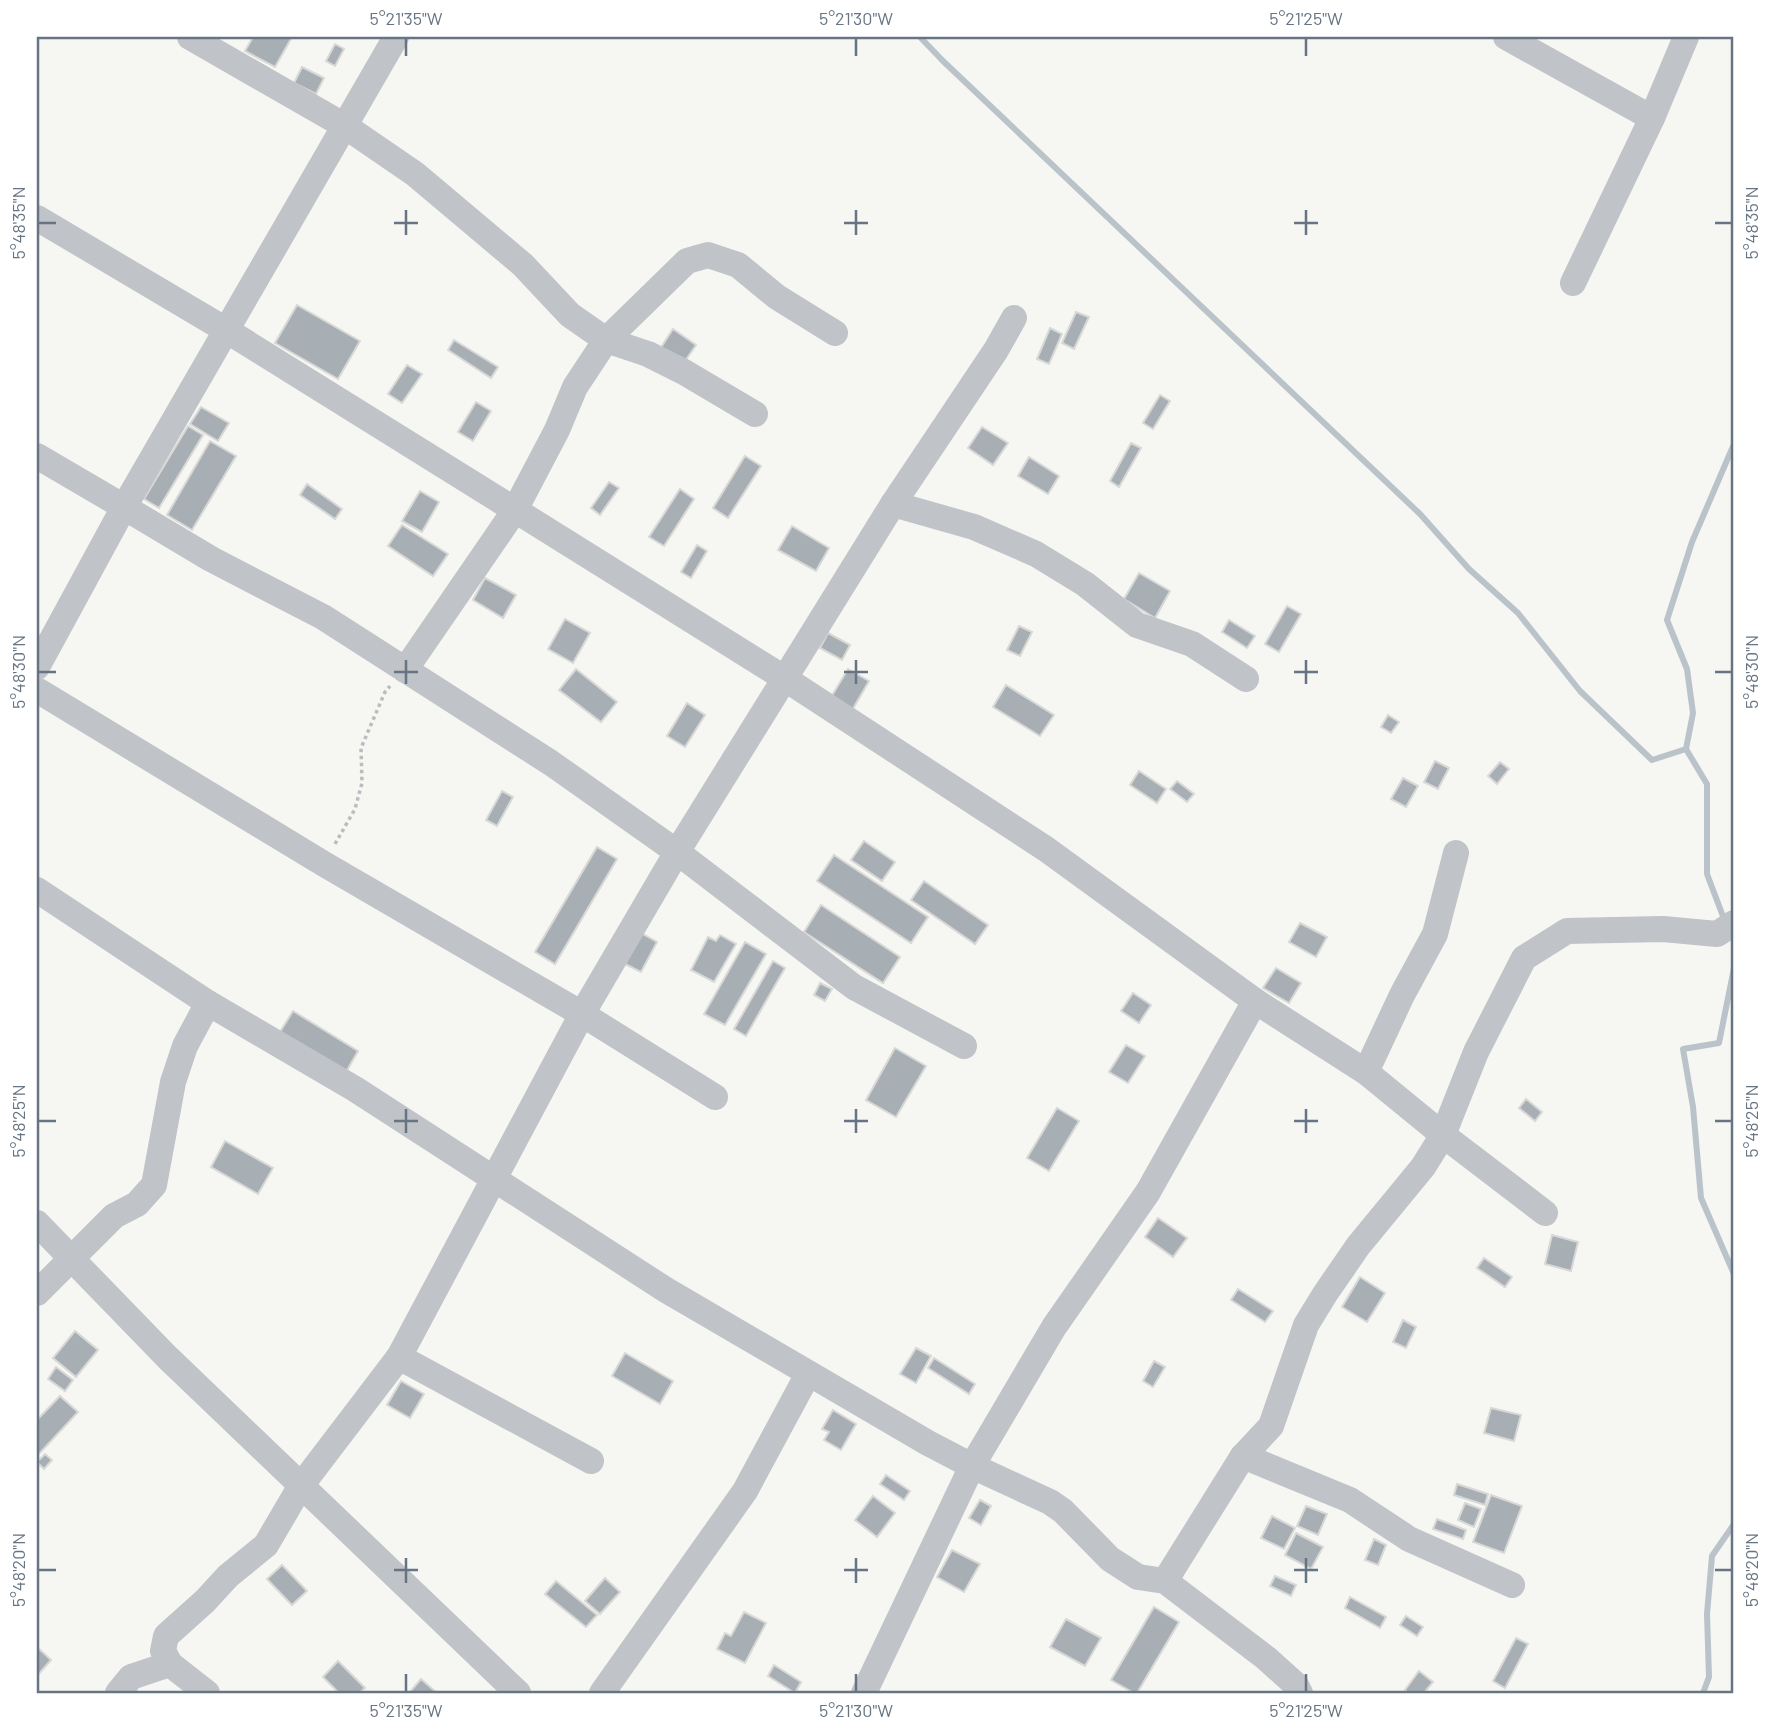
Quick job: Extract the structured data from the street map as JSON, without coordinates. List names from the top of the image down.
{
  "coordinates": [
    "5°21'35\"W",
    "5°21'30\"W",
    "5°21'25\"W",
    "5°48'35\"N",
    "5°48'30\"N",
    "5°48'25\"N",
    "5°48'20\"N"
  ]
}
